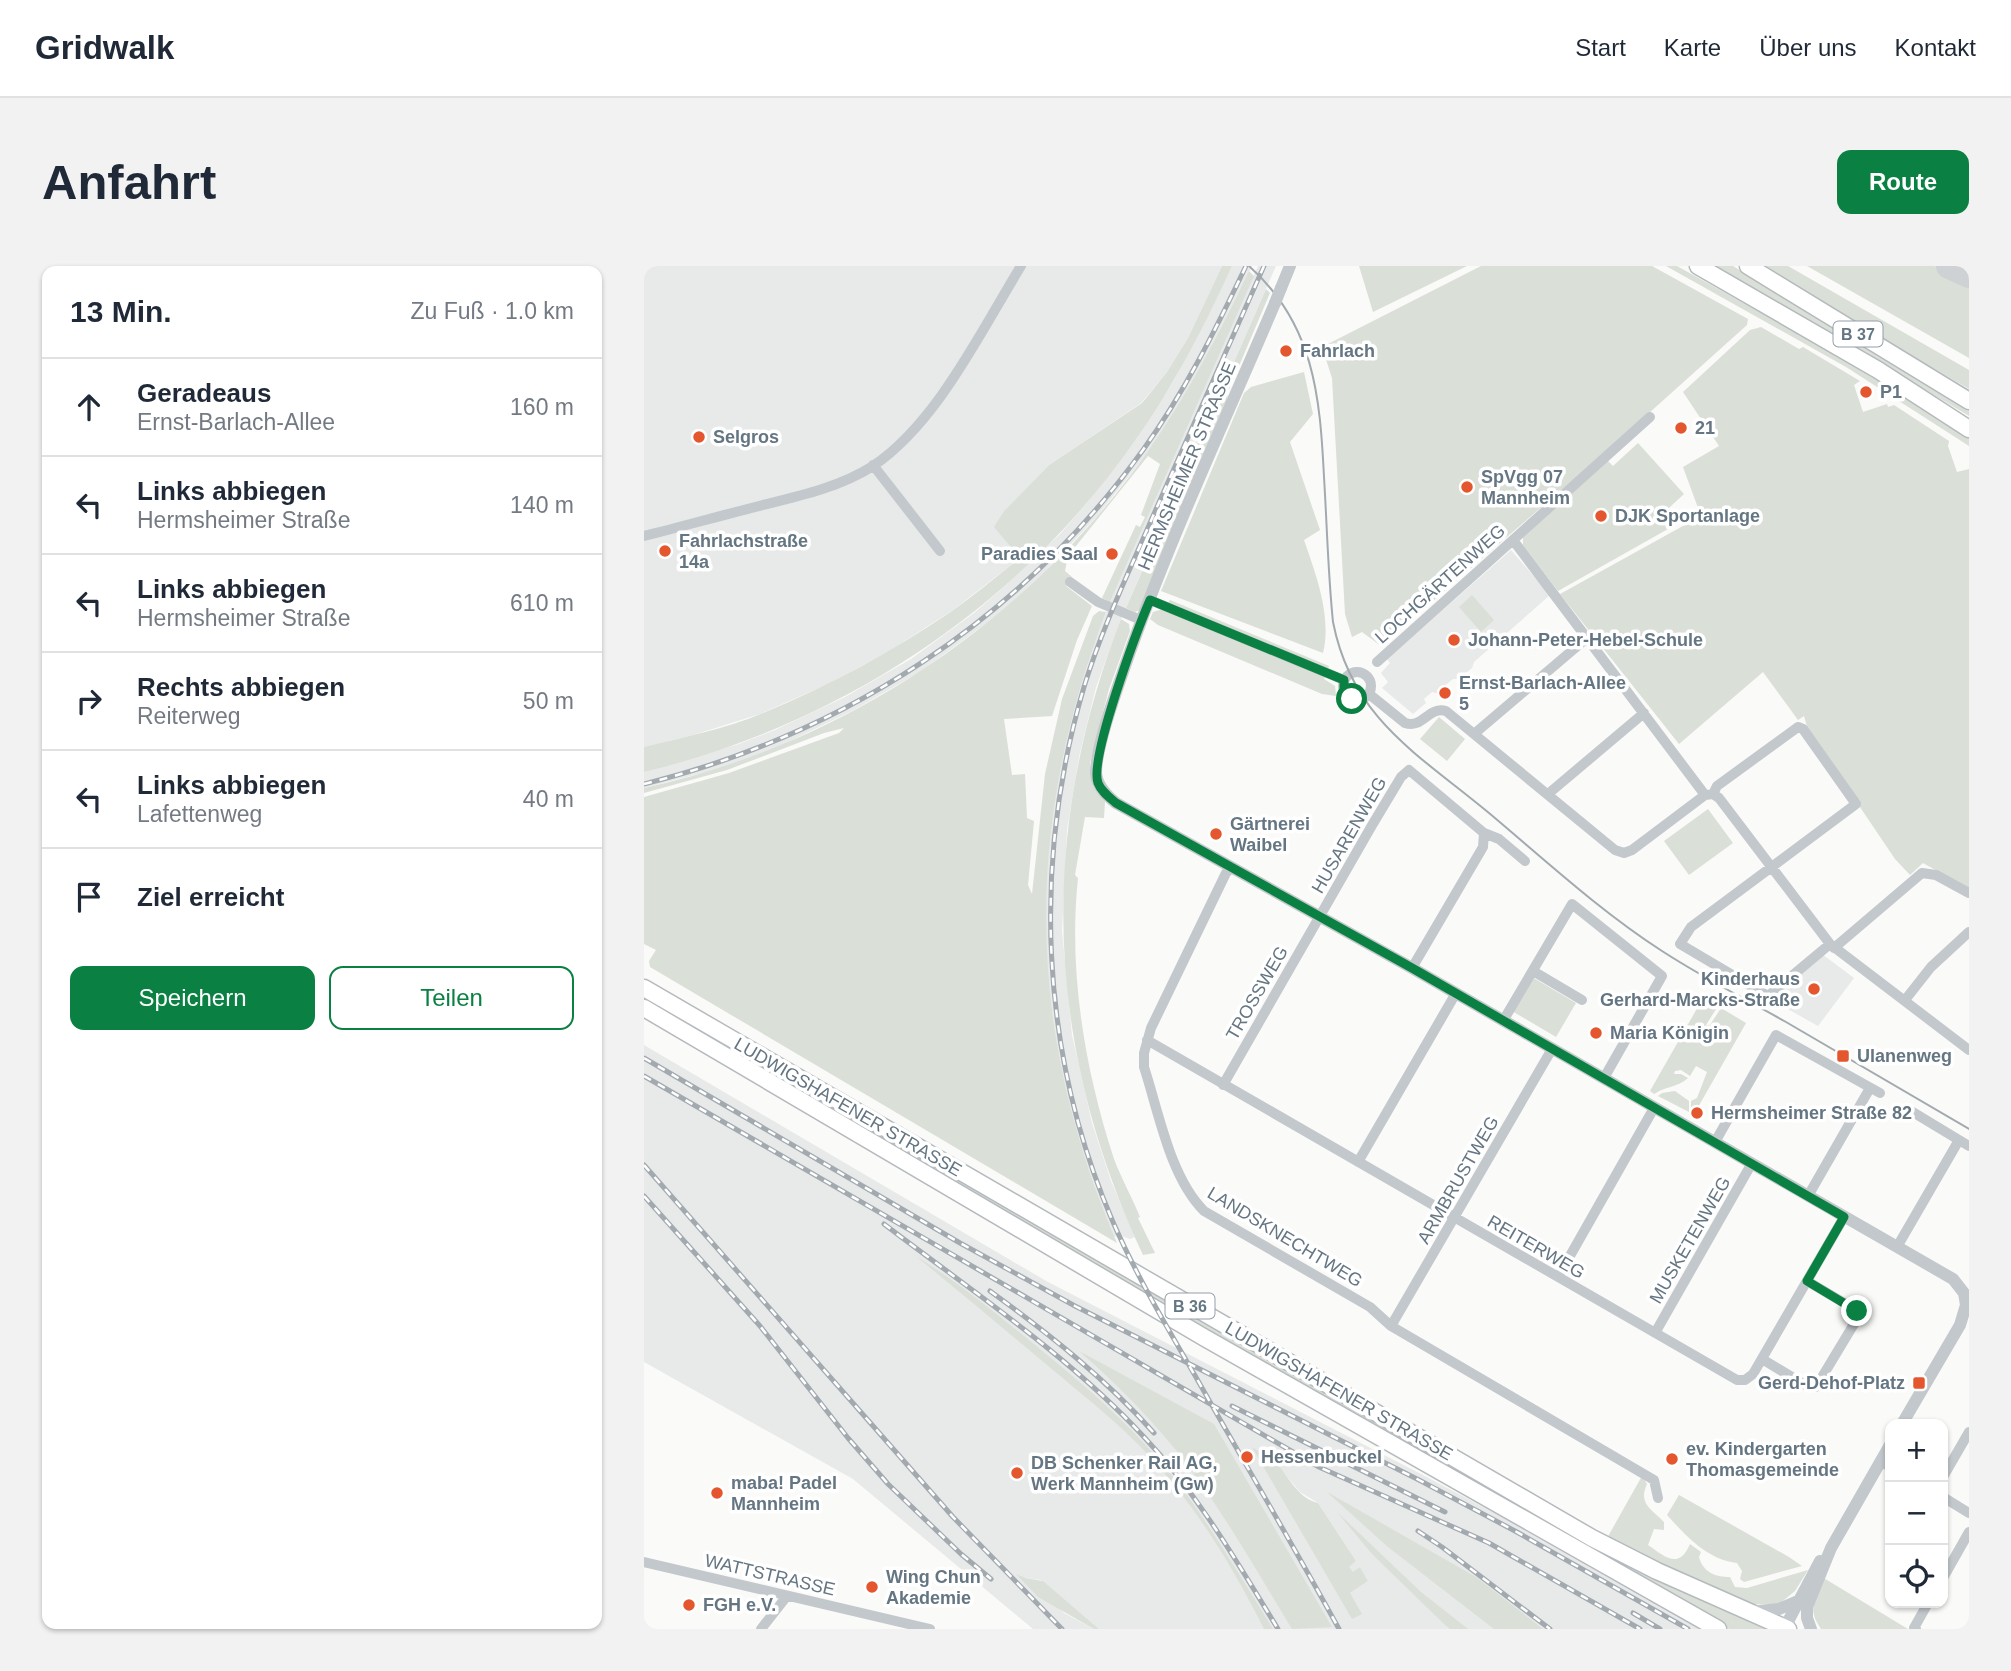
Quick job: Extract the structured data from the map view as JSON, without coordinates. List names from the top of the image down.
{
  "streets": {
    "main road": ["B 37", "LUDWIGSHAFENER STRASSE", "B 36"],
    "street": [
      "HERMSHEIMER STRASSE",
      "LOCHGÄRTENWEG",
      "HUSARENWEG",
      "TROSSWEG",
      "ARMBRUSTWEG",
      "LANDSKNECHTWEG",
      "MUSKETENWEG",
      "REITERWEG",
      "WATTSTRASSE"
    ]
  },
  "crossings": [
    ["HERMSHEIMER STRASSE", "HUSARENWEG"],
    ["HERMSHEIMER STRASSE", "TROSSWEG"],
    ["HERMSHEIMER STRASSE", "ARMBRUSTWEG"],
    ["HERMSHEIMER STRASSE", "LANDSKNECHTWEG"],
    ["HERMSHEIMER STRASSE", "MUSKETENWEG"],
    ["HERMSHEIMER STRASSE", "REITERWEG"],
    ["HUSARENWEG", "TROSSWEG"],
    ["TROSSWEG", "REITERWEG"],
    ["ARMBRUSTWEG", "LANDSKNECHTWEG"],
    ["ARMBRUSTWEG", "REITERWEG"],
    ["LANDSKNECHTWEG", "REITERWEG"],
    ["MUSKETENWEG", "REITERWEG"]
  ],
  "places": {
    "other": [
      "Fahrlach",
      "P1",
      "21",
      "Selgros",
      "SpVgg 07 Mannheim",
      "DJK Sportanlage",
      "Fahrlachstraße 14a",
      "Paradies Saal",
      "Johann-Peter-Hebel-Schule",
      "Ernst-Barlach-Allee 5",
      "Gärtnerei Waibel",
      "Kinderhaus Gerhard-Marcks-Straße",
      "Maria Königin",
      "Hermsheimer Straße 82",
      "Hessenbuckel",
      "ev. Kindergarten Thomasgemeinde",
      "DB Schenker Rail AG, Werk Mannheim (Gw)",
      "maba! Padel Mannheim",
      "Wing Chun Akademie",
      "FGH e.V."
    ],
    "transit": ["Ulanenweg", "Gerd-Dehof-Platz"]
  },
  "page": {
    "header": "Gridwalk",
    "nav": [
      "Start",
      "Karte",
      "Über uns",
      "Kontakt"
    ],
    "buttons": [
      "Route",
      ["Speichern", "Teilen"]
    ],
    "title": "Anfahrt",
    "heading": ["13 Min.", "Zu Fuß · 1.0 km"],
    "list": [
      ["Geradeaus", "Ernst-Barlach-Allee", "160 m"],
      ["Links abbiegen", "Hermsheimer Straße", "140 m"],
      ["Links abbiegen", "Hermsheimer Straße", "610 m"],
      ["Rechts abbiegen", "Reiterweg", "50 m"],
      ["Links abbiegen", "Lafettenweg", "40 m"],
      "Ziel erreicht"
    ],
    "map_buttons": ["+", "−"]
  }
}
